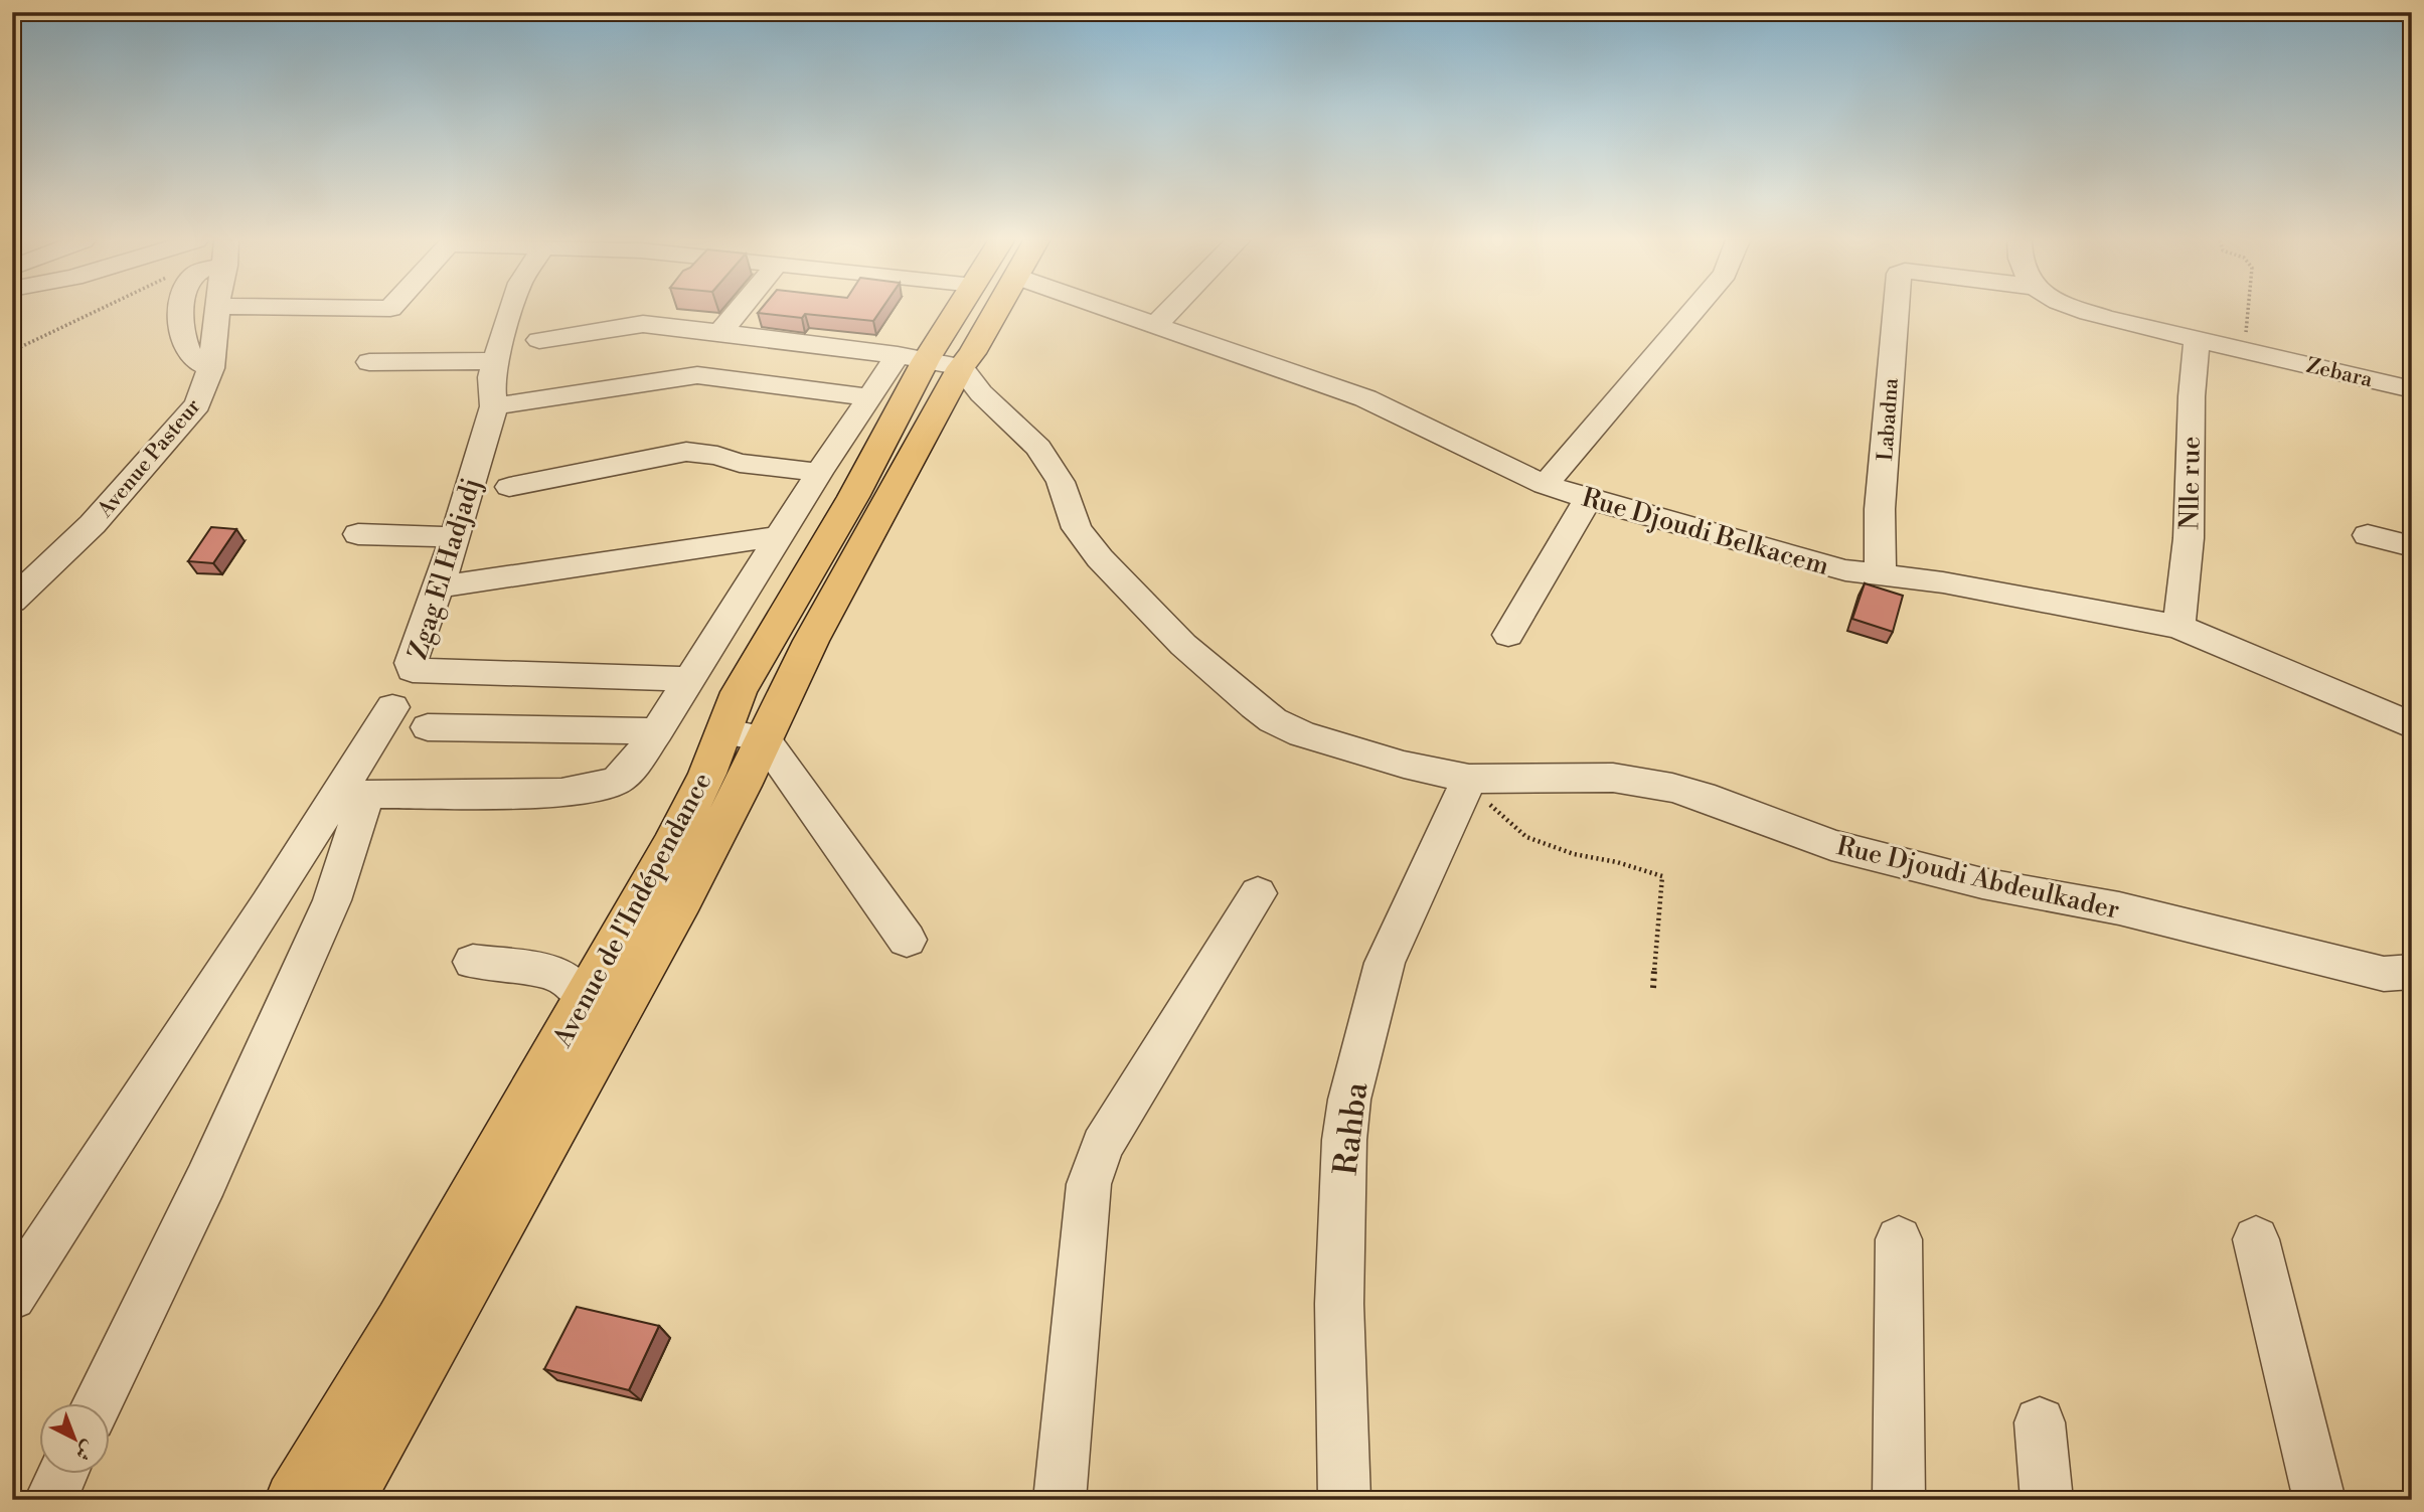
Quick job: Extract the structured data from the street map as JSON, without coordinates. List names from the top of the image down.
{
  "streets": {
    "main road": ["Avenue de l'Indépendance"],
    "street": [
      "Zebara",
      "Labadna",
      "Avenue Pasteur",
      "Nlle rue",
      "Rue Djoudi Belkacem",
      "Zgag El Hadjadj",
      "Rue Djoudi Abdeulkader",
      "Rahba"
    ]
  },
  "crossings": [
    ["Zebara", "Nlle rue"],
    ["Labadna", "Rue Djoudi Belkacem"],
    ["Nlle rue", "Rue Djoudi Belkacem"],
    ["Rue Djoudi Abdeulkader", "Avenue de l'Indépendance"],
    ["Rue Djoudi Abdeulkader", "Rahba"]
  ],
  "north": "bottom right"
}
